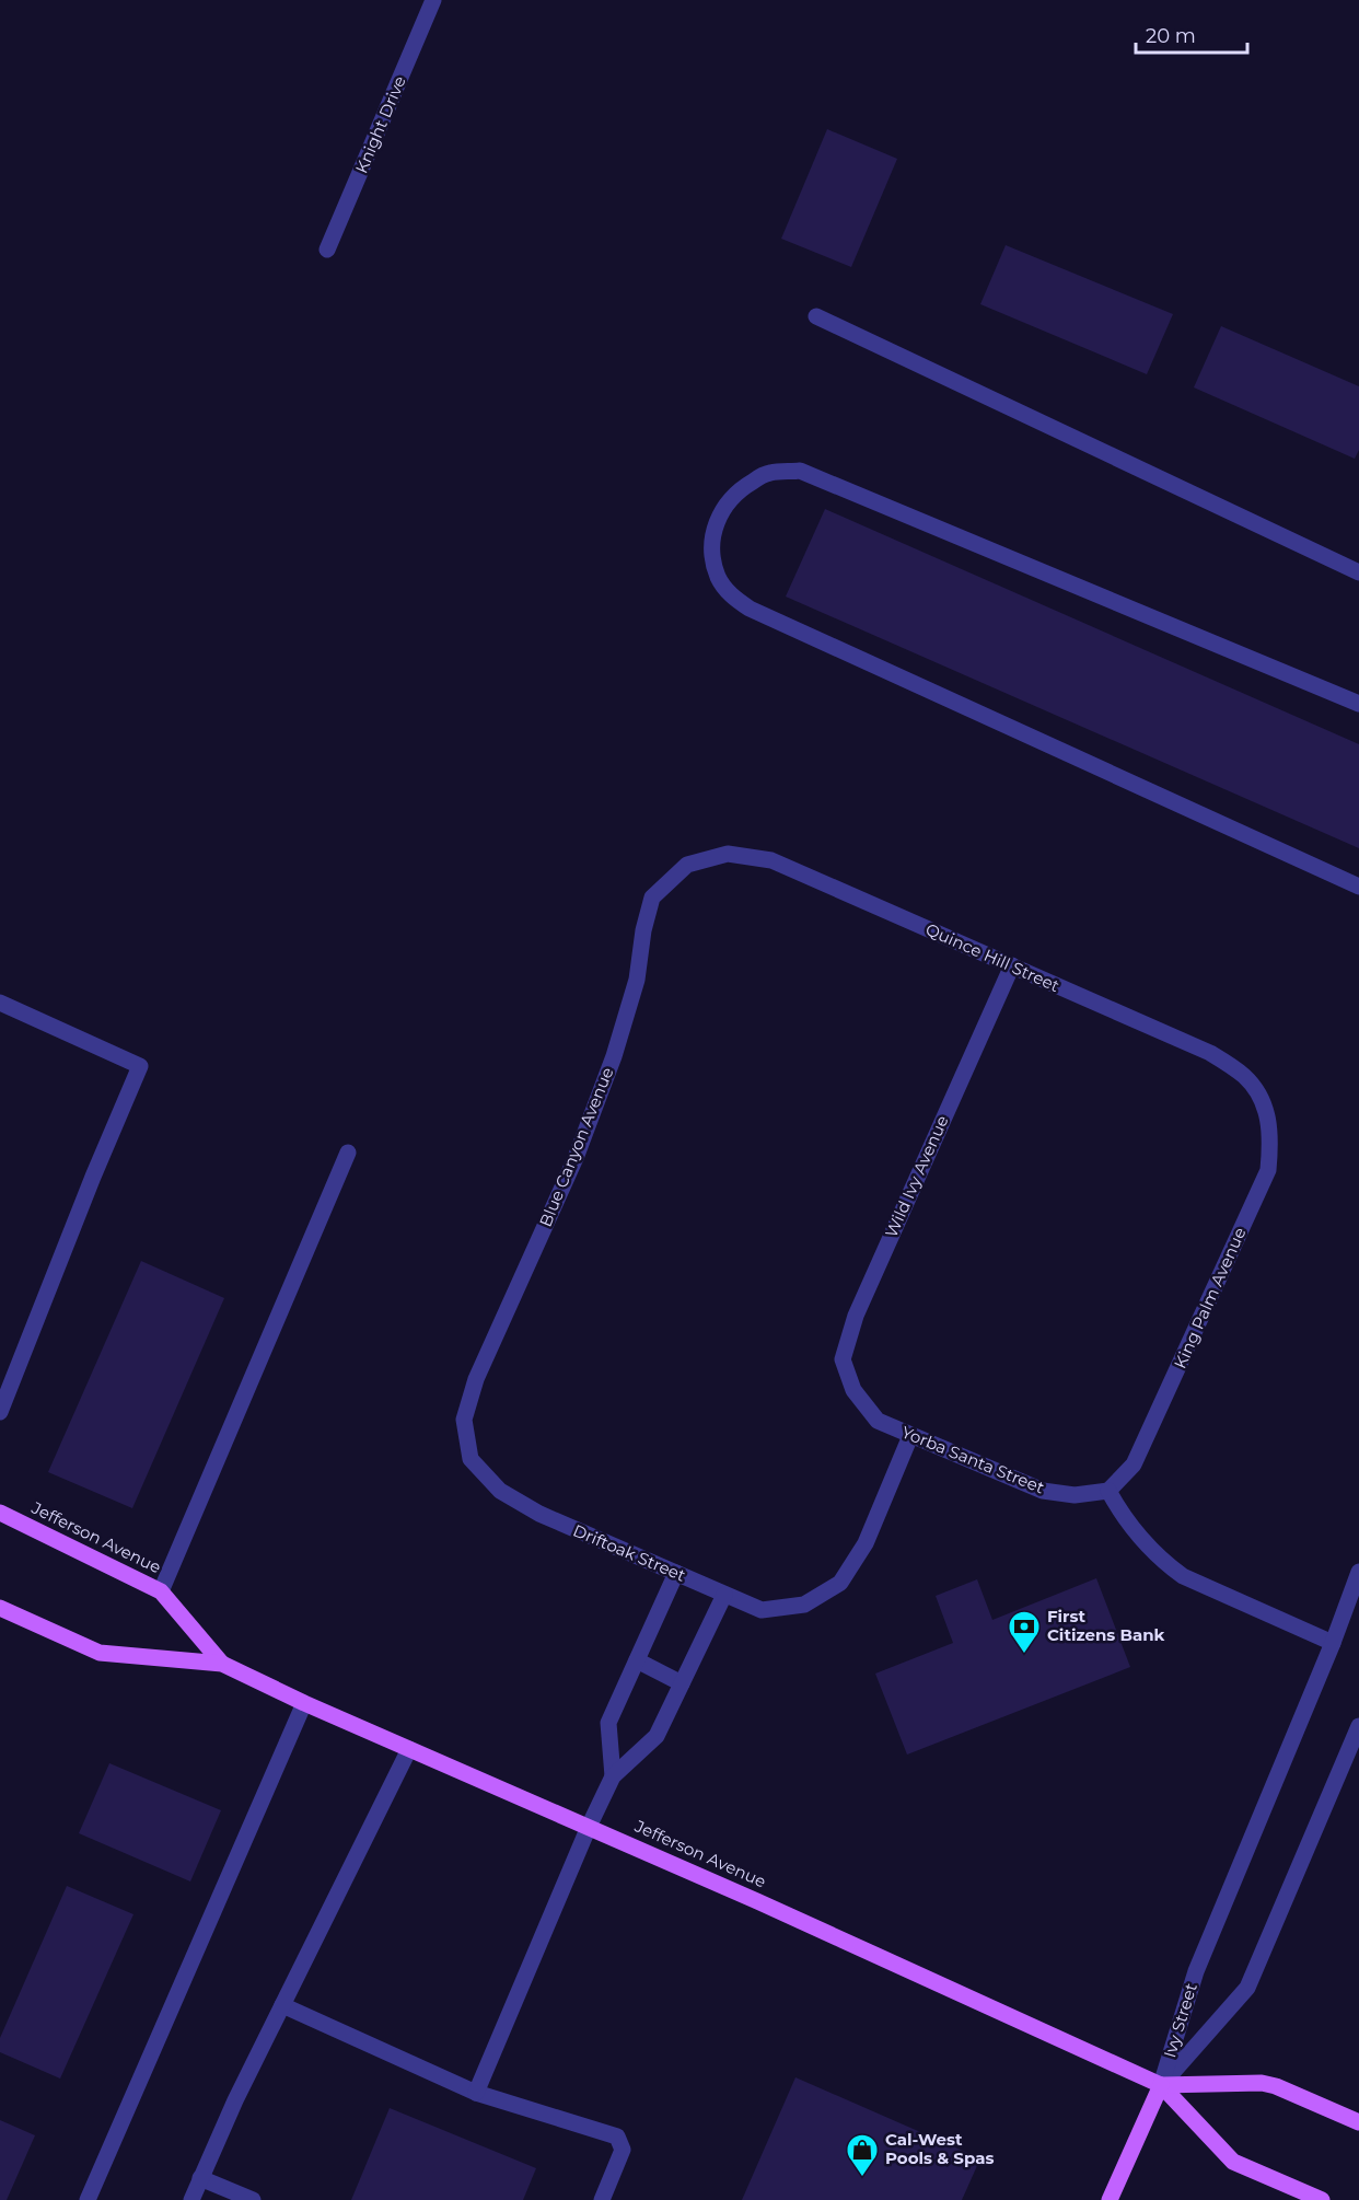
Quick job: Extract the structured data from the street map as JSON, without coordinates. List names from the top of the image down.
{
  "streets": {
    "main road": ["Jefferson Avenue"],
    "street": [
      "Knight Drive",
      "Quince Hill Street",
      "Blue Canyon Avenue",
      "Wild Ivy Avenue",
      "King Palm Avenue",
      "Yorba Santa Street",
      "Driftoak Street",
      "Ivy Street"
    ]
  },
  "crossings": [
    ["Quince Hill Street", "Blue Canyon Avenue"],
    ["Quince Hill Street", "Wild Ivy Avenue"],
    ["Quince Hill Street", "King Palm Avenue"],
    ["Blue Canyon Avenue", "Driftoak Street"],
    ["Wild Ivy Avenue", "Yorba Santa Street"],
    ["King Palm Avenue", "Yorba Santa Street"],
    ["Yorba Santa Street", "Driftoak Street"],
    ["Jefferson Avenue", "Ivy Street"]
  ],
  "places": {
    "bank": ["First Citizens Bank"],
    "shop": ["Cal-West Pools & Spas"]
  },
  "scale_bar": "20 m"
}
